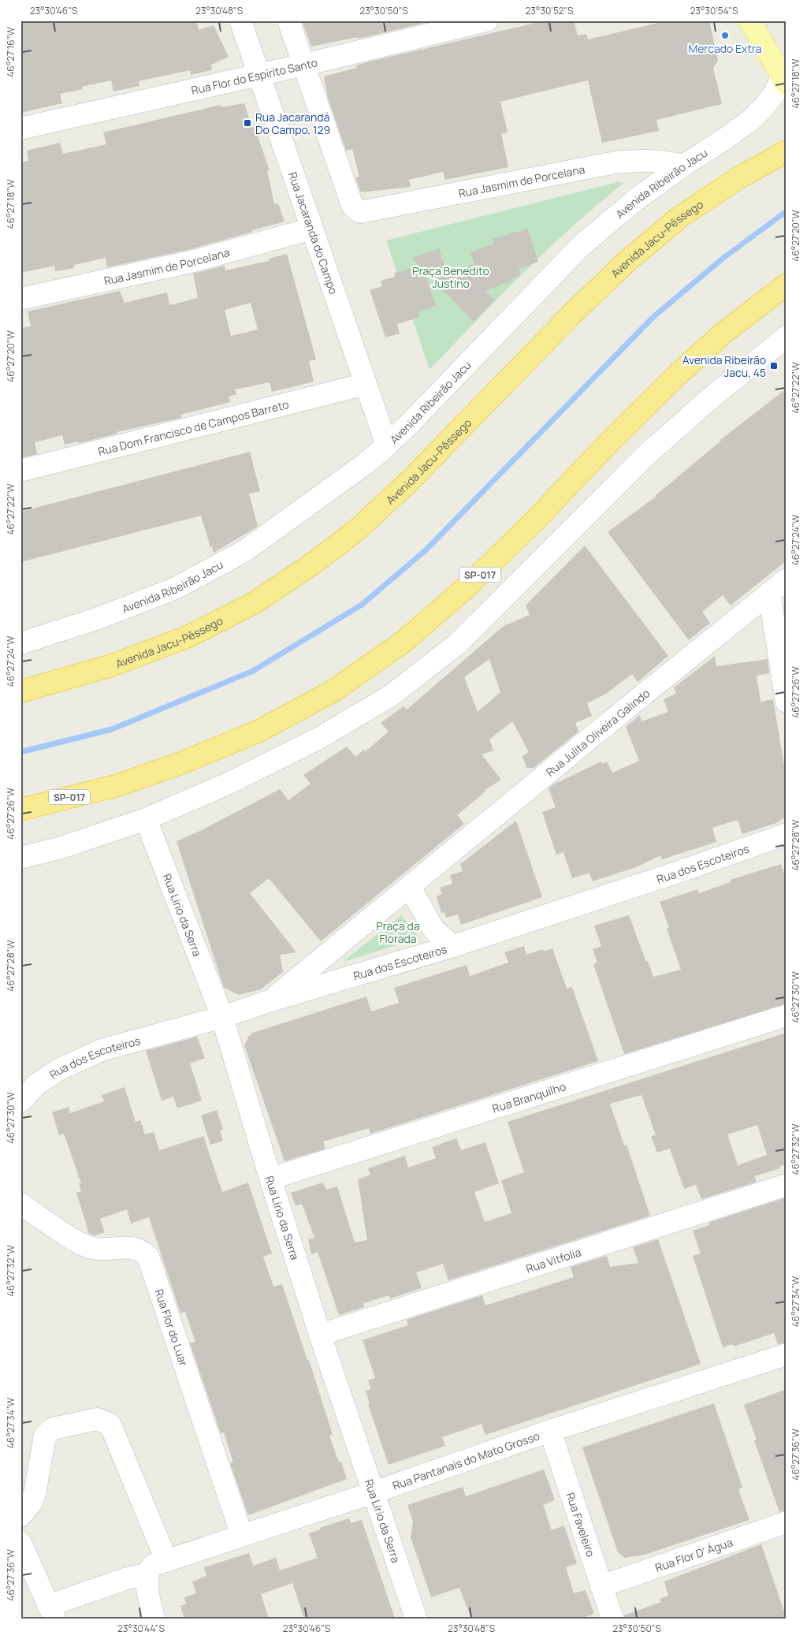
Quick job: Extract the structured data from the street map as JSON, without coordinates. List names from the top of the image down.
{
  "streets": {
    "highway": ["Avenida Jacu-Pêssego", "SP-017"],
    "street": [
      "Rua Flor do Espírito Santo",
      "Rua Jasmim de Porcelana",
      "Avenida Ribeirão Jacu",
      "Rua Jacaranda do Campo",
      "Rua Dom Francisco de Campos Barreto",
      "Rua Julita Oliveira Galindo",
      "Rua dos Escoteiros",
      "Rua Lírio da Serra",
      "Rua Branquilho",
      "Rua Vitfolia",
      "Rua Flor do Luar",
      "Rua Pantanais do Mato Grosso",
      "Rua Faveleiro",
      "Rua Flor D' Água"
    ]
  },
  "crossings": [
    ["Rua Flor do Espírito Santo", "Rua Jasmim de Porcelana"],
    ["Rua Flor do Espírito Santo", "Rua Jacaranda do Campo"],
    ["Rua Jasmim de Porcelana", "Avenida Ribeirão Jacu"],
    ["Rua Jasmim de Porcelana", "Rua Jacaranda do Campo"],
    ["Avenida Ribeirão Jacu", "Rua Jacaranda do Campo"],
    ["Rua Jacaranda do Campo", "Rua Dom Francisco de Campos Barreto"],
    ["Rua Julita Oliveira Galindo", "Rua dos Escoteiros"],
    ["Rua dos Escoteiros", "Rua Lírio da Serra"],
    ["Rua Lírio da Serra", "Rua Branquilho"],
    ["Rua Lírio da Serra", "Rua Vitfolia"],
    ["Rua Lírio da Serra", "Rua Pantanais do Mato Grosso"],
    ["Rua Flor do Luar", "Rua Pantanais do Mato Grosso"],
    ["Rua Pantanais do Mato Grosso", "Rua Faveleiro"],
    ["Rua Faveleiro", "Rua Flor D' Água"]
  ],
  "parks": ["Praça Benedito Justino", "Praça da Florada"],
  "places": {
    "other": ["Mercado Extra"],
    "transit": ["Rua Jacarandá Do Campo, 129", "Avenida Ribeirão Jacu, 45"]
  },
  "coordinates": [
    "23°30'46\"S",
    "23°30'48\"S",
    "23°30'50\"S",
    "23°30'52\"S",
    "23°30'54\"S",
    "46°27'16\"W",
    "46°27'18\"W",
    "46°27'20\"W",
    "46°27'22\"W",
    "46°27'24\"W",
    "46°27'26\"W",
    "46°27'28\"W",
    "46°27'30\"W",
    "46°27'32\"W",
    "46°27'34\"W",
    "46°27'36\"W",
    "23°30'44\"S"
  ]
}
